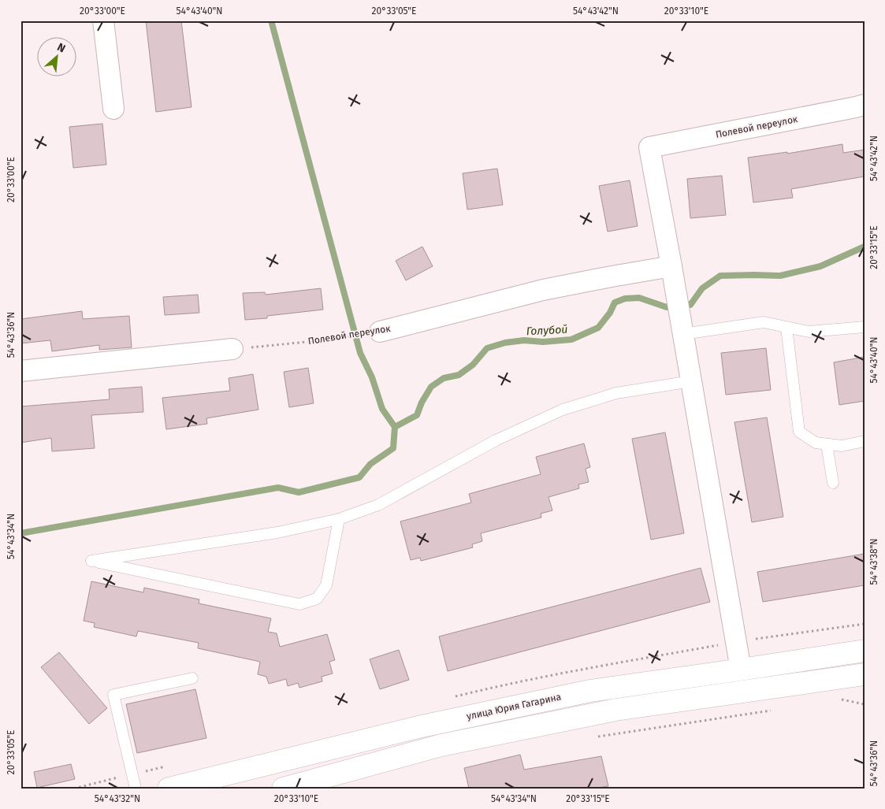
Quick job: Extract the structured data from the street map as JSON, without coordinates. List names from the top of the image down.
{
  "streets": {
    "main road": ["улица Юрия Гагарина"],
    "street": ["Полевой переулок"]
  },
  "water": ["Голубой"],
  "north": "top right",
  "coordinates": [
    "20°33'00\"E",
    "54°43'40\"N",
    "20°33'05\"E",
    "54°43'42\"N",
    "20°33'10\"E",
    "20°33'15\"E",
    "54°43'36\"N",
    "54°43'34\"N",
    "54°43'38\"N",
    "54°43'32\"N"
  ]
}
